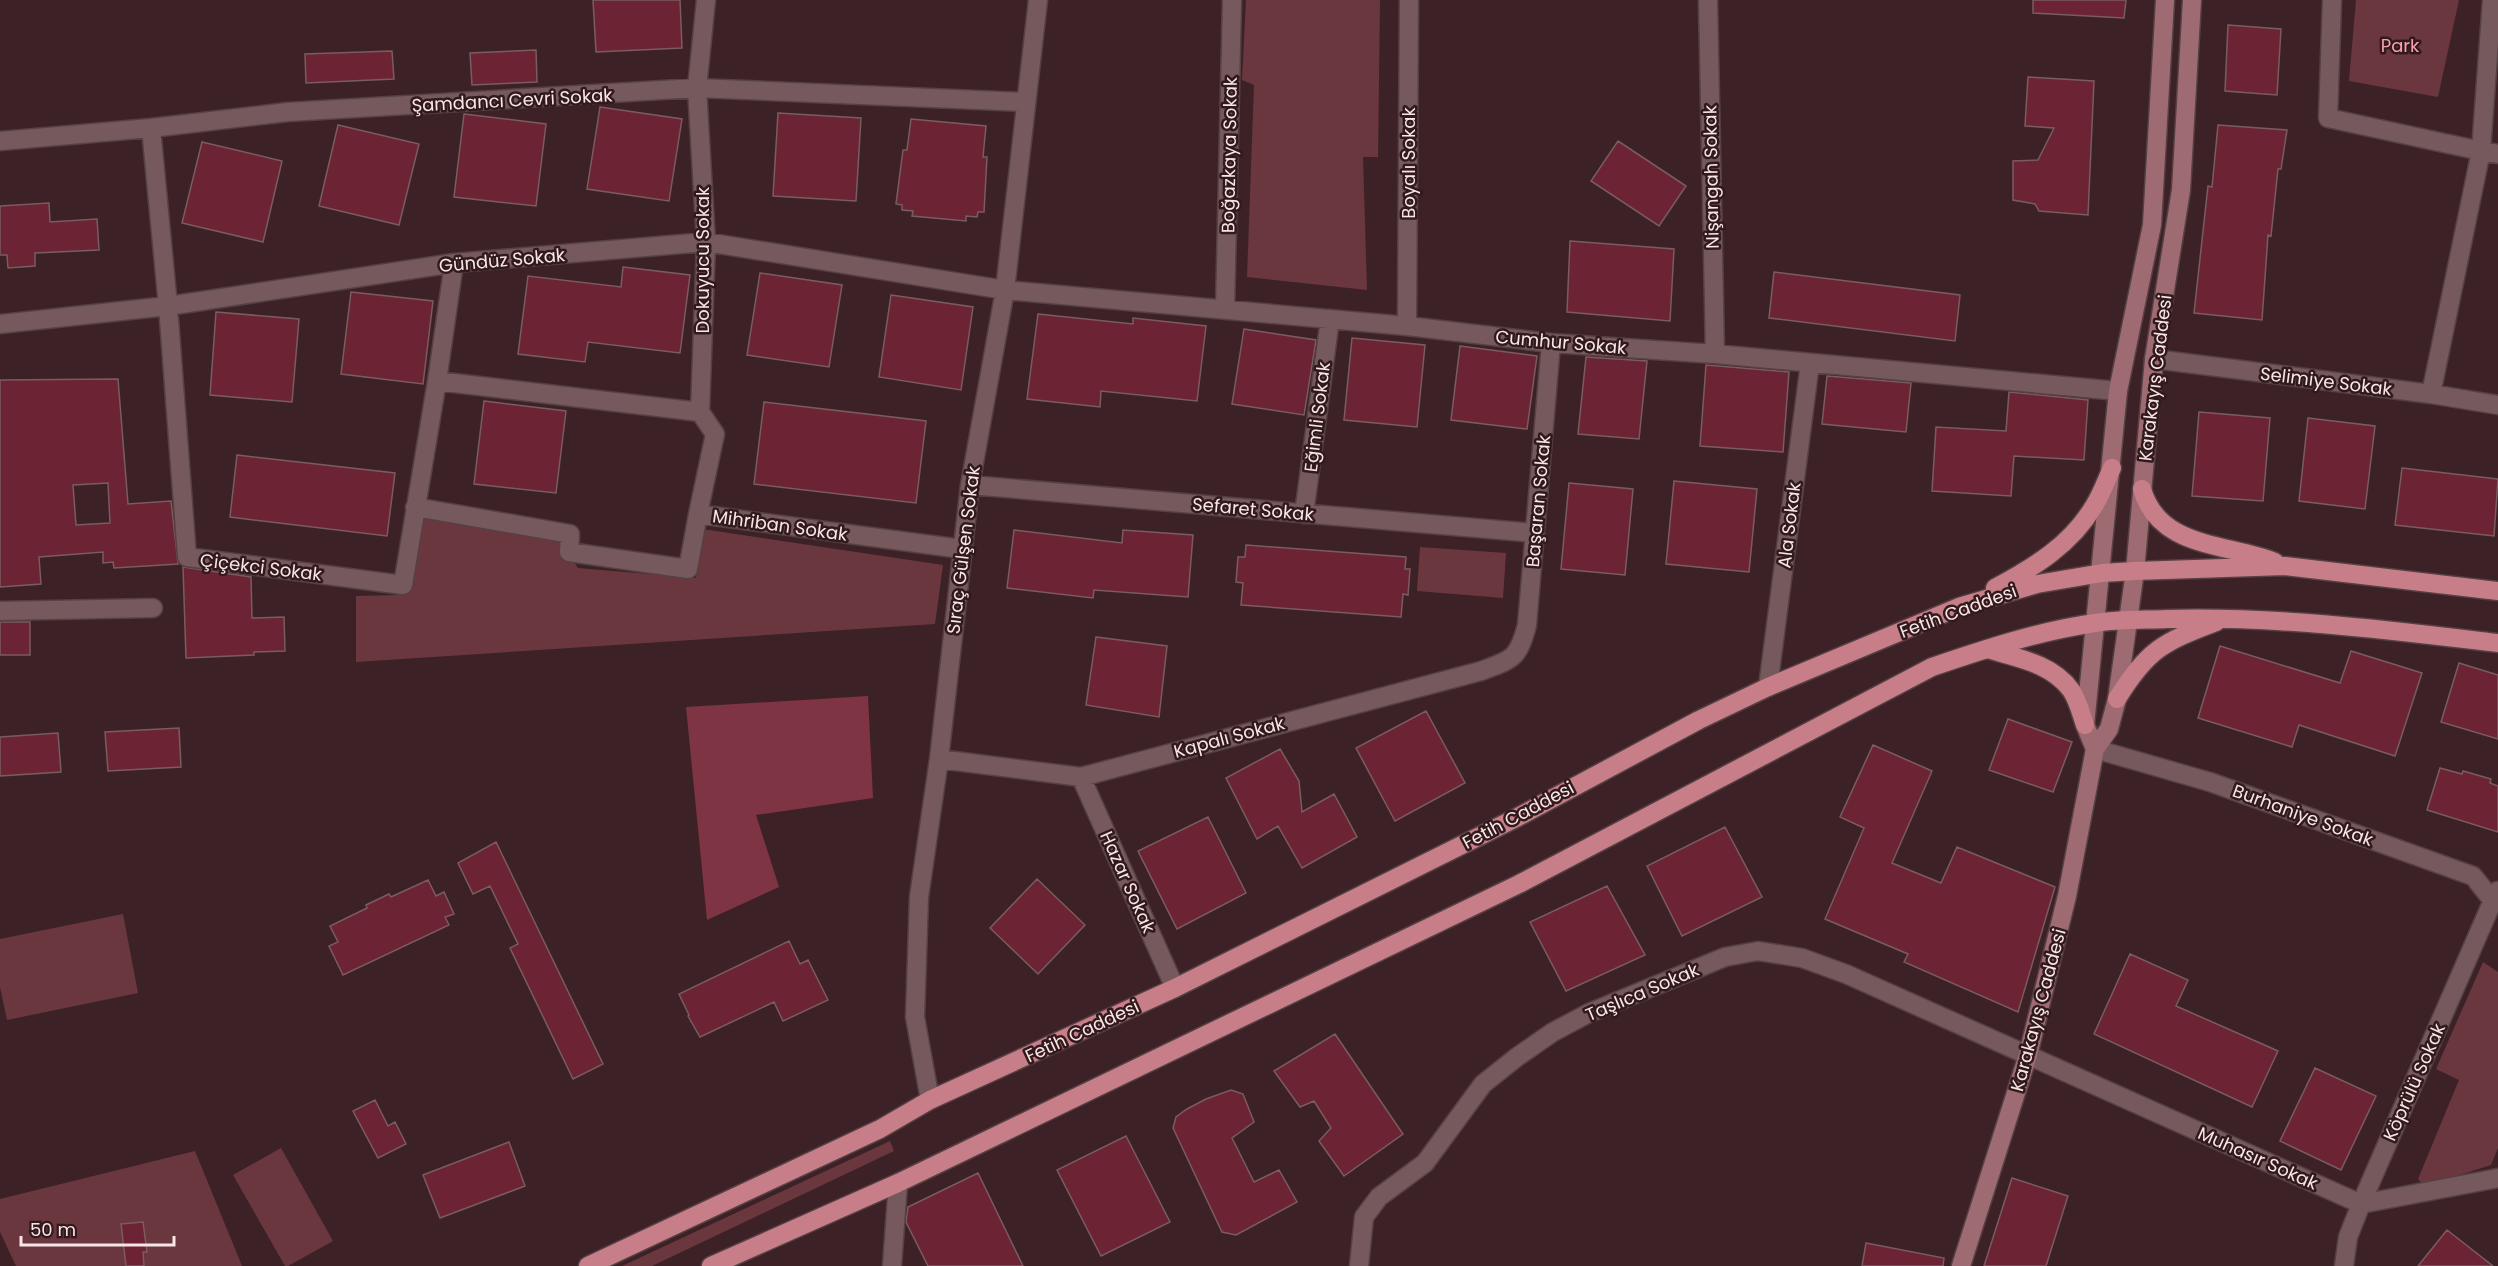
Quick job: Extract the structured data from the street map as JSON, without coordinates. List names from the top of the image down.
{
  "streets": {
    "main road": ["Karakayış Caddesi", "Fetih Caddesi"],
    "street": [
      "Şamdancı Cevri Sokak",
      "Boğazkaya Sokak",
      "Boyalı Sokak",
      "Nişangah Sokak",
      "Gündüz Sokak",
      "Dokuyucu Sokak",
      "Cumhur Sokak",
      "Selimiye Sokak",
      "Eğimli Sokak",
      "Başaran Sokak",
      "Sefaret Sokak",
      "Mihriban Sokak",
      "Ala Sokak",
      "Sıraç Gülşen Sokak",
      "Çiçekci Sokak",
      "Kapalı Sokak",
      "Burhaniye Sokak",
      "Hazar Sokak",
      "Taşlıca Sokak",
      "Köprülü Sokak",
      "Muhasır Sokak"
    ]
  },
  "crossings": [
    ["Şamdancı Cevri Sokak", "Dokuyucu Sokak"],
    ["Şamdancı Cevri Sokak", "Sıraç Gülşen Sokak"],
    ["Şamdancı Cevri Sokak", "Çiçekci Sokak"],
    ["Boğazkaya Sokak", "Cumhur Sokak"],
    ["Boyalı Sokak", "Cumhur Sokak"],
    ["Nişangah Sokak", "Cumhur Sokak"],
    ["Gündüz Sokak", "Dokuyucu Sokak"],
    ["Gündüz Sokak", "Cumhur Sokak"],
    ["Gündüz Sokak", "Sıraç Gülşen Sokak"],
    ["Gündüz Sokak", "Çiçekci Sokak"],
    ["Cumhur Sokak", "Karakayış Caddesi"],
    ["Cumhur Sokak", "Eğimli Sokak"],
    ["Cumhur Sokak", "Başaran Sokak"],
    ["Cumhur Sokak", "Ala Sokak"],
    ["Cumhur Sokak", "Sıraç Gülşen Sokak"],
    ["Karakayış Caddesi", "Selimiye Sokak"],
    ["Karakayış Caddesi", "Fetih Caddesi"],
    ["Karakayış Caddesi", "Burhaniye Sokak"],
    ["Karakayış Caddesi", "Taşlıca Sokak"],
    ["Karakayış Caddesi", "Muhasır Sokak"],
    ["Eğimli Sokak", "Sefaret Sokak"],
    ["Başaran Sokak", "Sefaret Sokak"],
    ["Başaran Sokak", "Kapalı Sokak"],
    ["Sefaret Sokak", "Sıraç Gülşen Sokak"],
    ["Mihriban Sokak", "Sıraç Gülşen Sokak"],
    ["Mihriban Sokak", "Çiçekci Sokak"],
    ["Ala Sokak", "Fetih Caddesi"],
    ["Sıraç Gülşen Sokak", "Fetih Caddesi"],
    ["Sıraç Gülşen Sokak", "Kapalı Sokak"],
    ["Fetih Caddesi", "Hazar Sokak"],
    ["Kapalı Sokak", "Hazar Sokak"],
    ["Burhaniye Sokak", "Köprülü Sokak"],
    ["Taşlıca Sokak", "Muhasır Sokak"],
    ["Köprülü Sokak", "Muhasır Sokak"]
  ],
  "parks": ["Park"],
  "scale_bar": "50 m"
}
